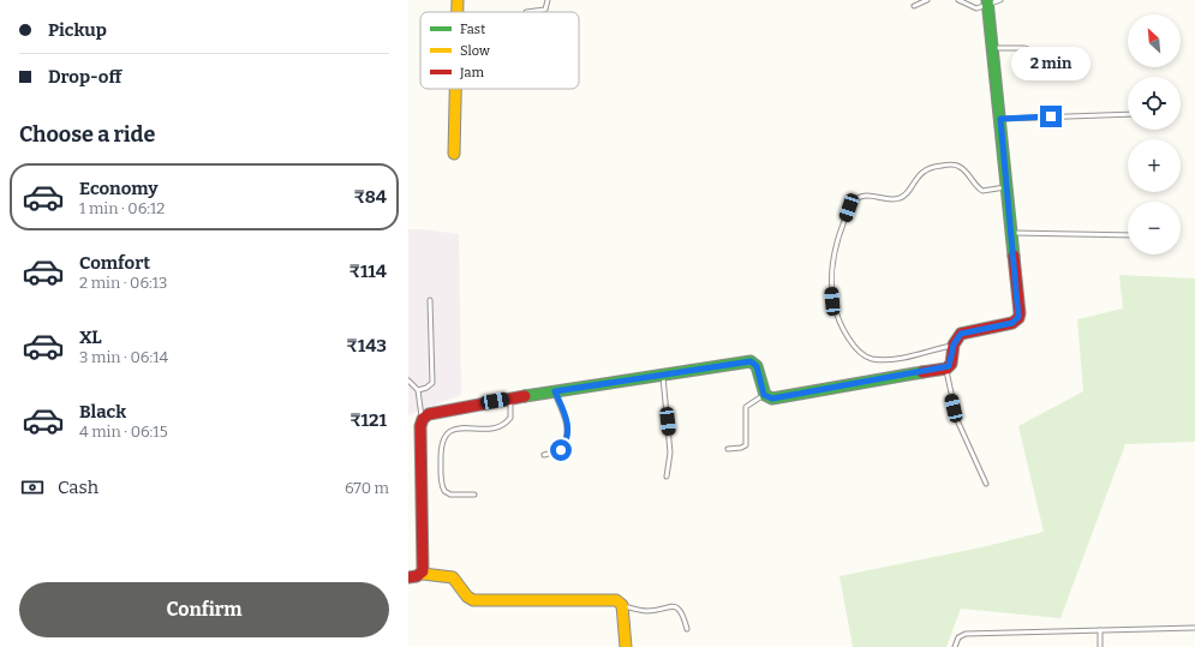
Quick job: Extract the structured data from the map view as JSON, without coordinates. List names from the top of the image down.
{
  "legend": ["Fast", "Slow", "Jam"],
  "north": "top left",
  "page": {
    "banner": ["Pickup", "Drop-off"],
    "map_buttons": ["+", "−"],
    "bubble": "2 min",
    "heading": "Choose a ride",
    "list": [
      {
        "name": "Economy",
        "note": "1 min · 06:12",
        "value": "₹84"
      },
      {
        "name": "Comfort",
        "note": "2 min · 06:13",
        "value": "₹114"
      },
      {
        "name": "XL",
        "note": "3 min · 06:14",
        "value": "₹143"
      },
      {
        "name": "Black",
        "note": "4 min · 06:15",
        "value": "₹121"
      }
    ],
    "pay": ["Cash", "670 m"],
    "buttons": "Confirm"
  }
}
